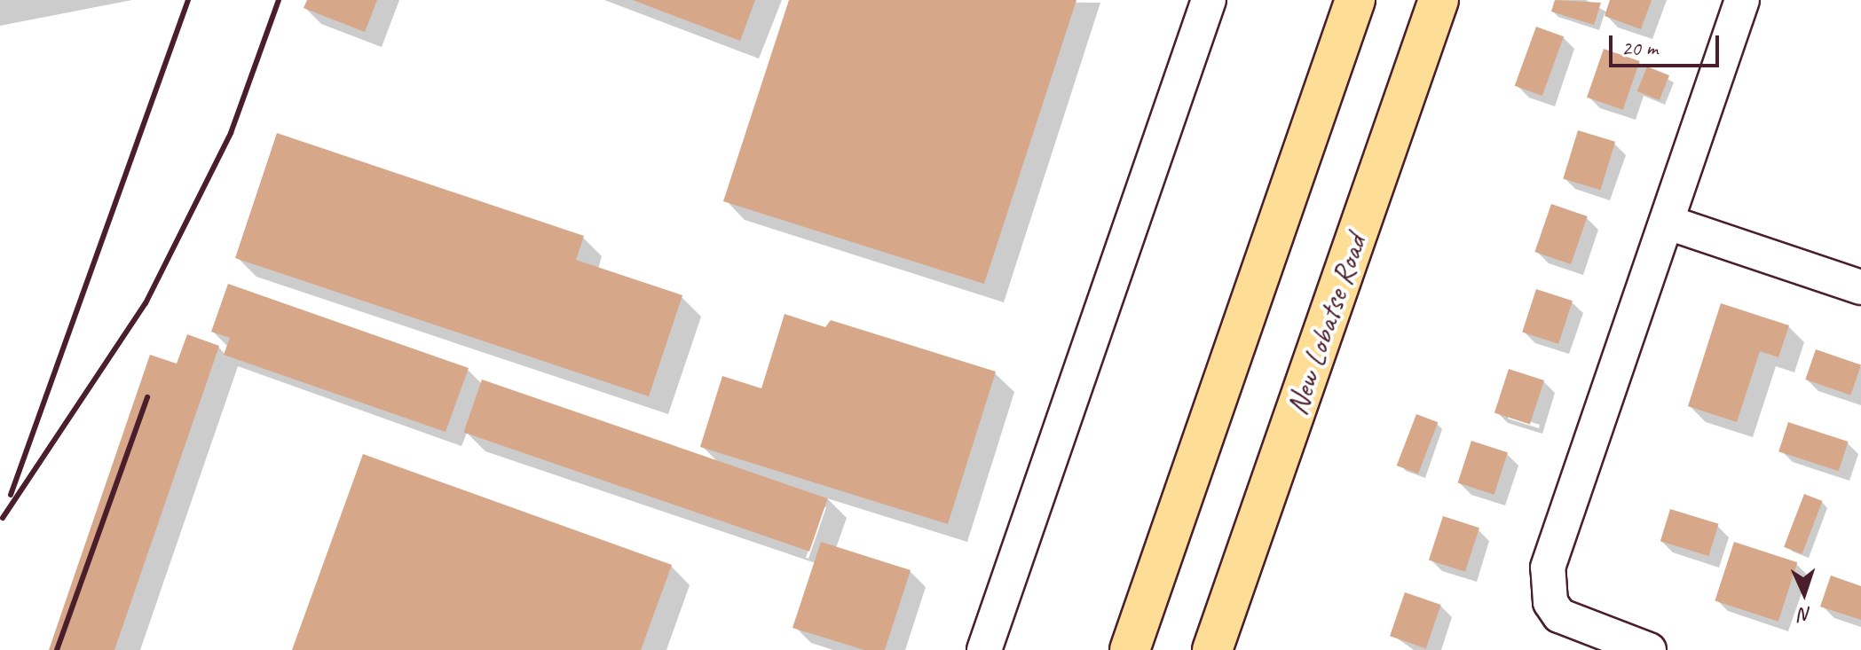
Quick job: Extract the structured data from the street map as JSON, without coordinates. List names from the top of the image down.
{
  "streets": {
    "main road": ["New Lobatse Road"]
  },
  "scale_bar": "20 m",
  "north": "bottom"
}
